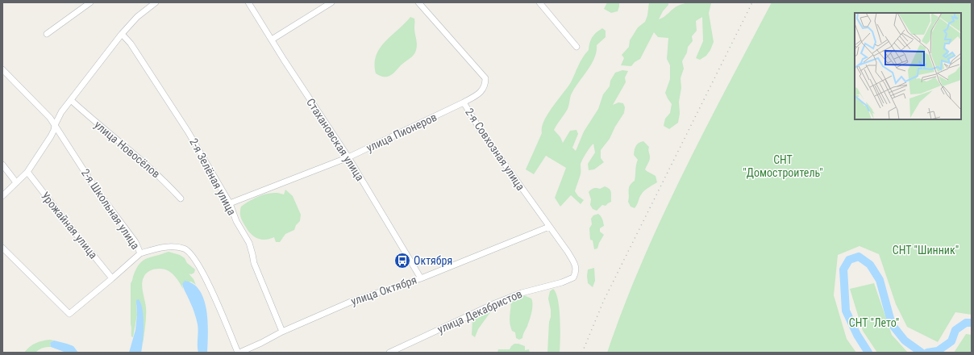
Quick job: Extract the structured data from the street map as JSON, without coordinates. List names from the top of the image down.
{
  "streets": {
    "street": [
      "улица Пионеров",
      "Стахановская улица",
      "улица Новосёлов",
      "2-я Совхозная улица",
      "2-я Зелёная улица",
      "2-я Школьная улица",
      "Урожайная улица",
      "улица Октября",
      "улица Декабристов"
    ]
  },
  "crossings": [
    ["улица Пионеров", "Стахановская улица"],
    ["улица Пионеров", "2-я Совхозная улица"],
    ["улица Пионеров", "2-я Зелёная улица"],
    ["Стахановская улица", "улица Октября"],
    ["2-я Совхозная улица", "улица Октября"],
    ["2-я Совхозная улица", "улица Декабристов"],
    ["2-я Зелёная улица", "улица Октября"],
    ["2-я Школьная улица", "улица Октября"]
  ],
  "parks": ["СНТ \"Домостроитель\"", "СНТ \"Шинник\"", "СНТ \"Лето\""],
  "places": {
    "bus stop": ["Октября"]
  }
}
